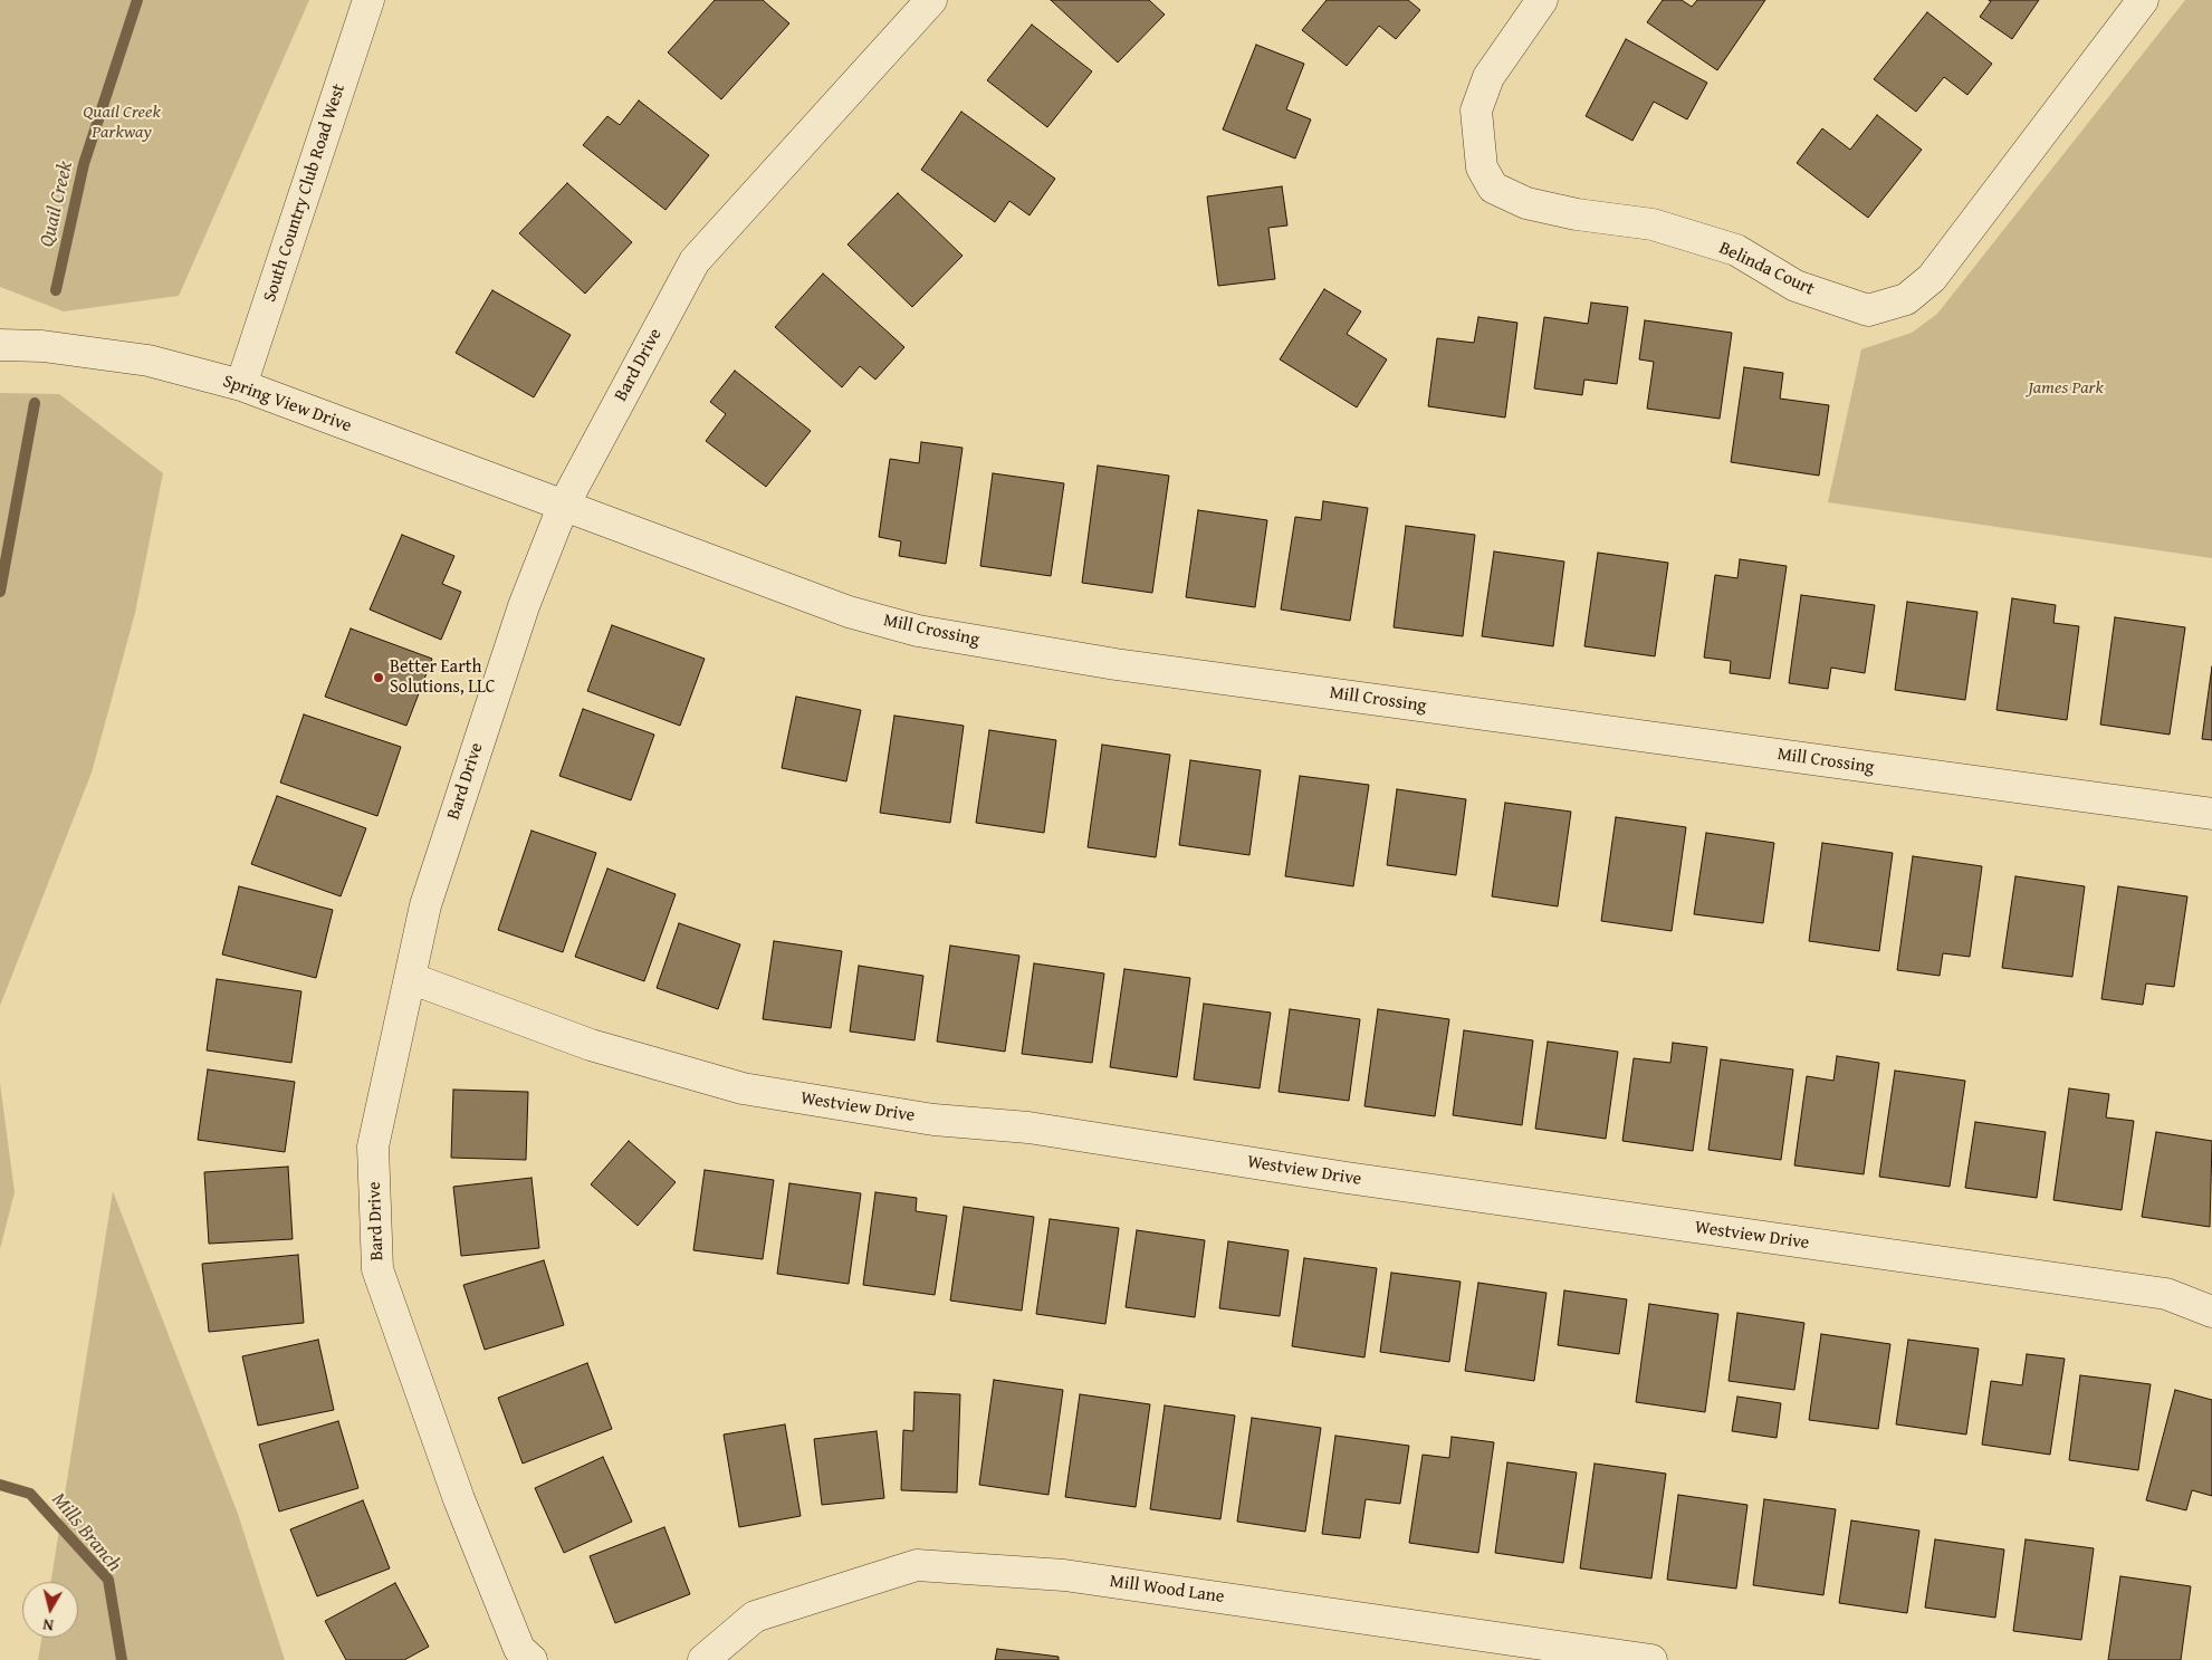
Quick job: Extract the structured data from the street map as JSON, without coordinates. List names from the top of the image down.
{
  "streets": {
    "street": [
      "South Country Club Road West",
      "Belinda Court",
      "Bard Drive",
      "Spring View Drive",
      "Mill Crossing",
      "Westview Drive",
      "Mill Wood Lane"
    ]
  },
  "crossings": [
    ["South Country Club Road West", "Spring View Drive"],
    ["Bard Drive", "Spring View Drive"],
    ["Bard Drive", "Mill Crossing"],
    ["Bard Drive", "Westview Drive"],
    ["Spring View Drive", "Mill Crossing"]
  ],
  "water": ["Quail Creek", "Mills Branch"],
  "parks": ["Quail Creek Parkway", "James Park"],
  "places": ["Better Earth Solutions, LLC"],
  "north": "bottom"
}
